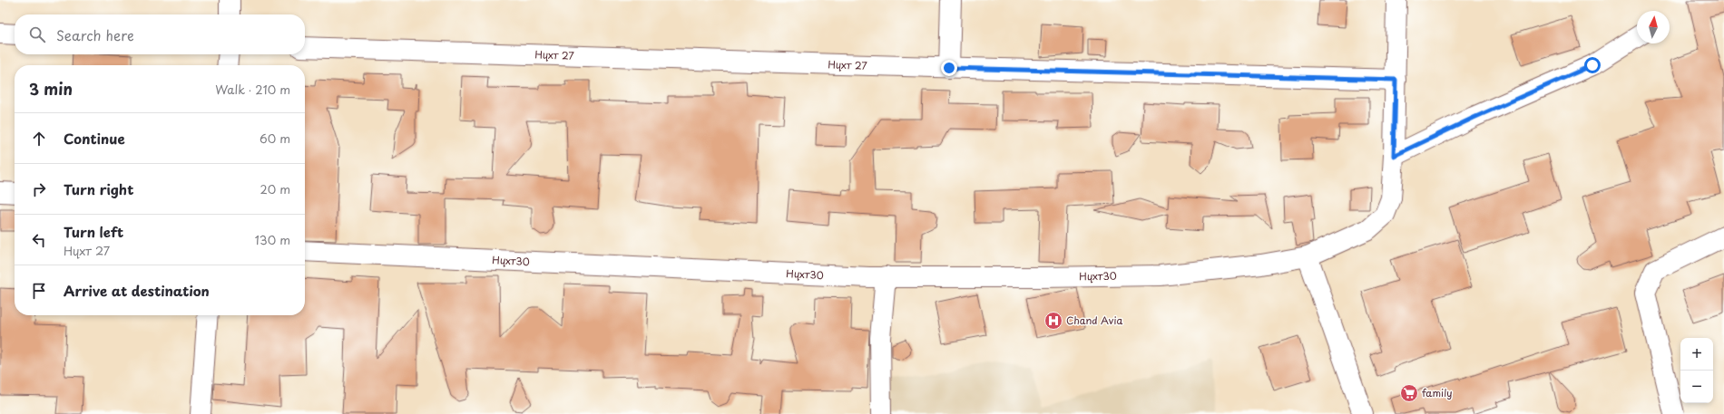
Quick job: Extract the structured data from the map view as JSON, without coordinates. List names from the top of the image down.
{
  "streets": {
    "street": ["Нүхт 27", "Нүхт30"]
  },
  "crossings": [
    ["Нүхт 27", "Нүхт30"]
  ],
  "places": {
    "hospital": ["Chand Avia"],
    "supermarket": ["family"]
  },
  "north": "top",
  "page": {
    "search": "Search here",
    "heading": ["3 min", "Walk · 210 m"],
    "list": [
      ["Continue", "60 m"],
      ["Turn right", "20 m"],
      ["Turn left", "Нүхт 27", "130 m"],
      "Arrive at destination"
    ],
    "map_buttons": ["+", "−"]
  }
}
